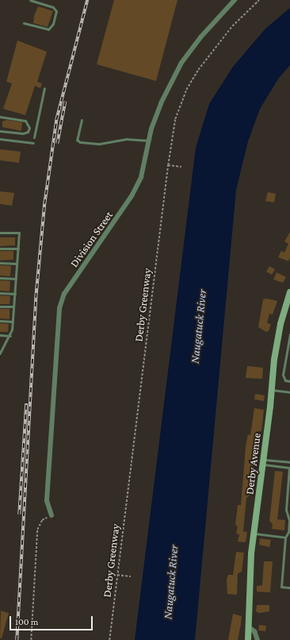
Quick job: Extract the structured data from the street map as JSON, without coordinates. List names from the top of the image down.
{
  "streets": {
    "main road": ["Derby Avenue"],
    "street": ["Division Street"],
    "path": ["Derby Greenway"]
  },
  "water": ["Naugatuck River"],
  "scale_bar": "100 m"
}
